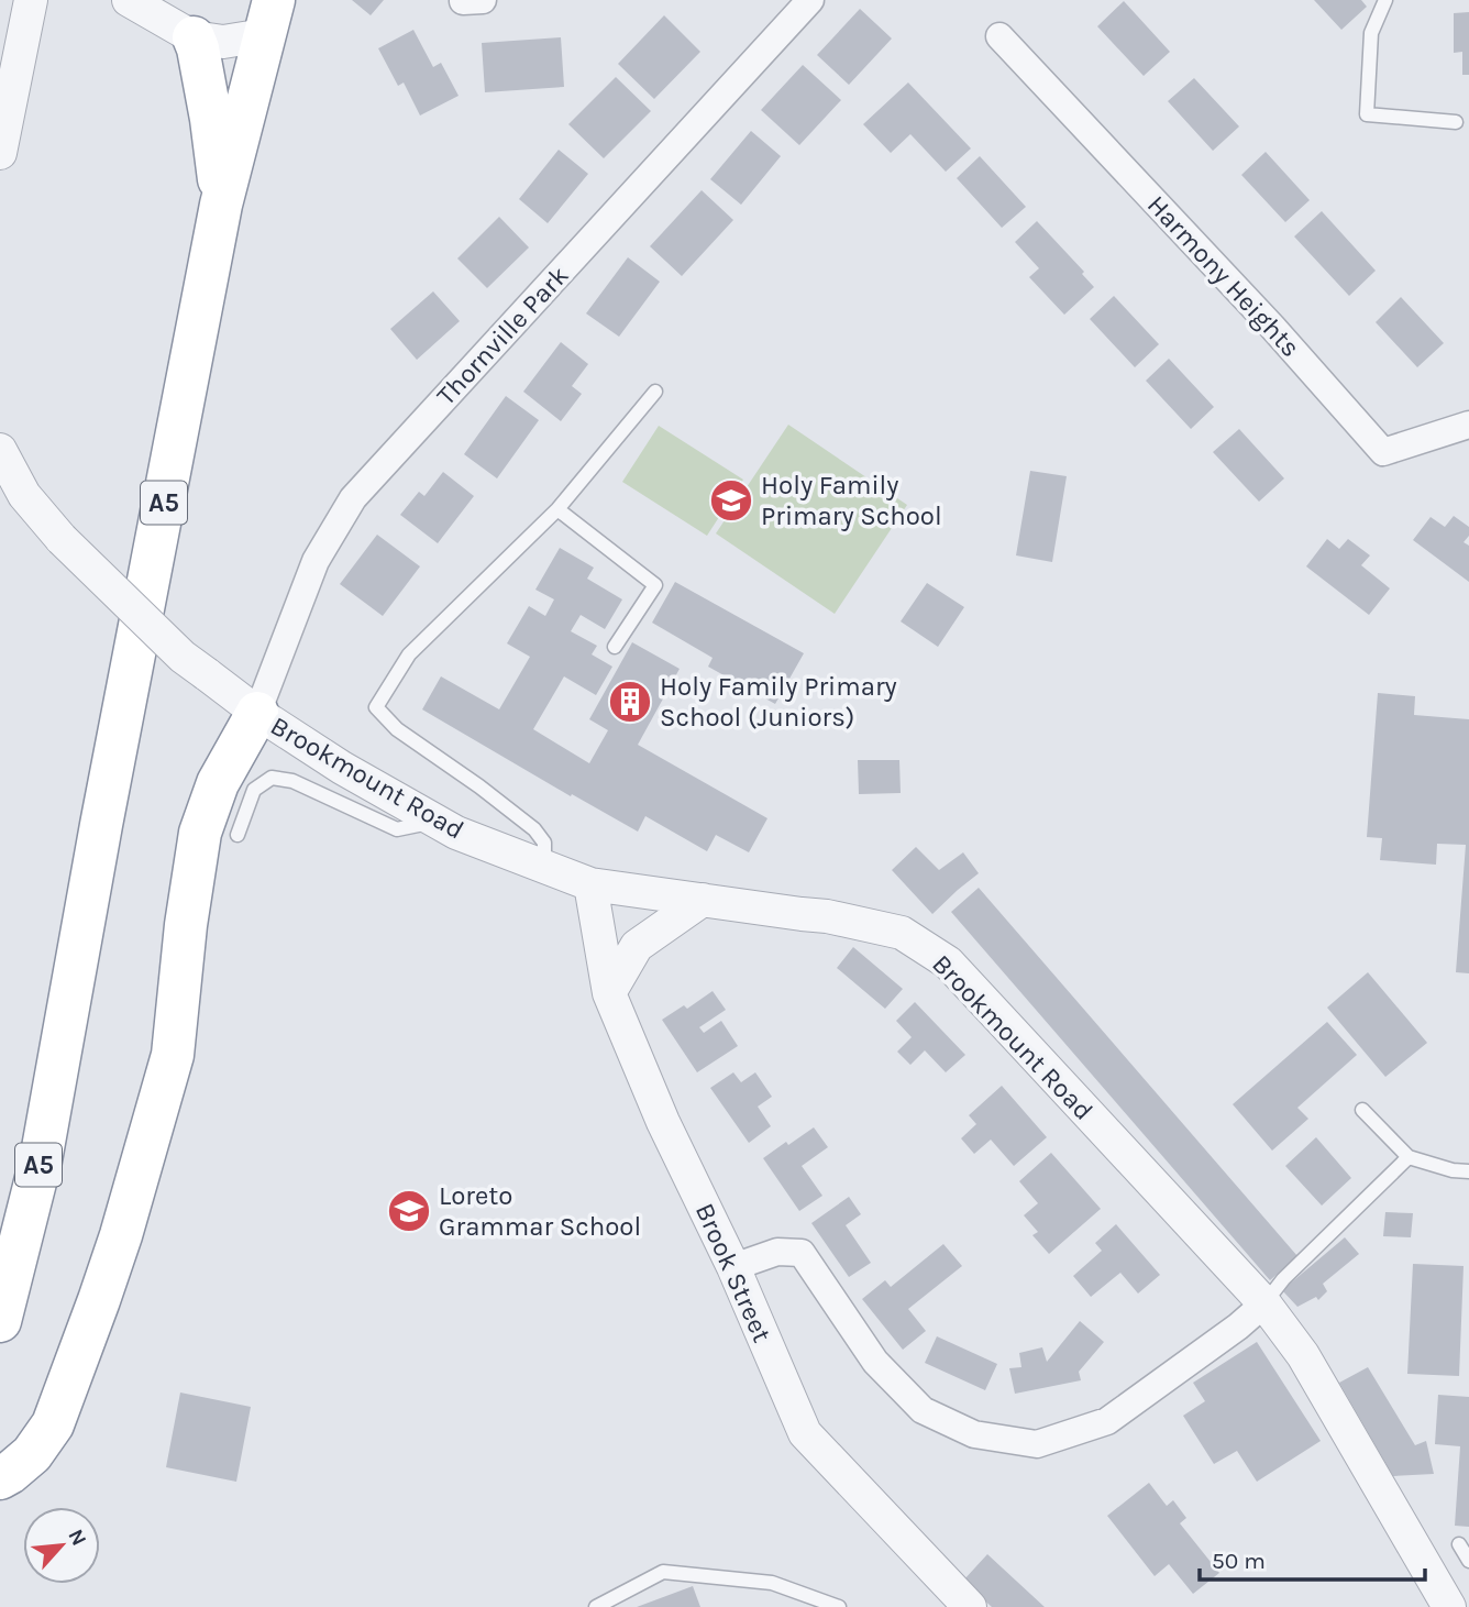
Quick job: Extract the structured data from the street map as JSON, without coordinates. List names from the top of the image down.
{
  "streets": {
    "highway": ["A5"],
    "street": [
      "Harmony Heights",
      "Thornville Park",
      "Brookmount Road",
      "Brook Street"
    ]
  },
  "crossings": [
    ["Thornville Park", "Brookmount Road"],
    ["Brookmount Road", "Brook Street"]
  ],
  "places": {
    "school or university": ["Holy Family Primary School", "Loreto Grammar School"],
    "building": ["Holy Family Primary School (Juniors)"]
  },
  "scale_bar": "50 m",
  "north": "top right"
}
